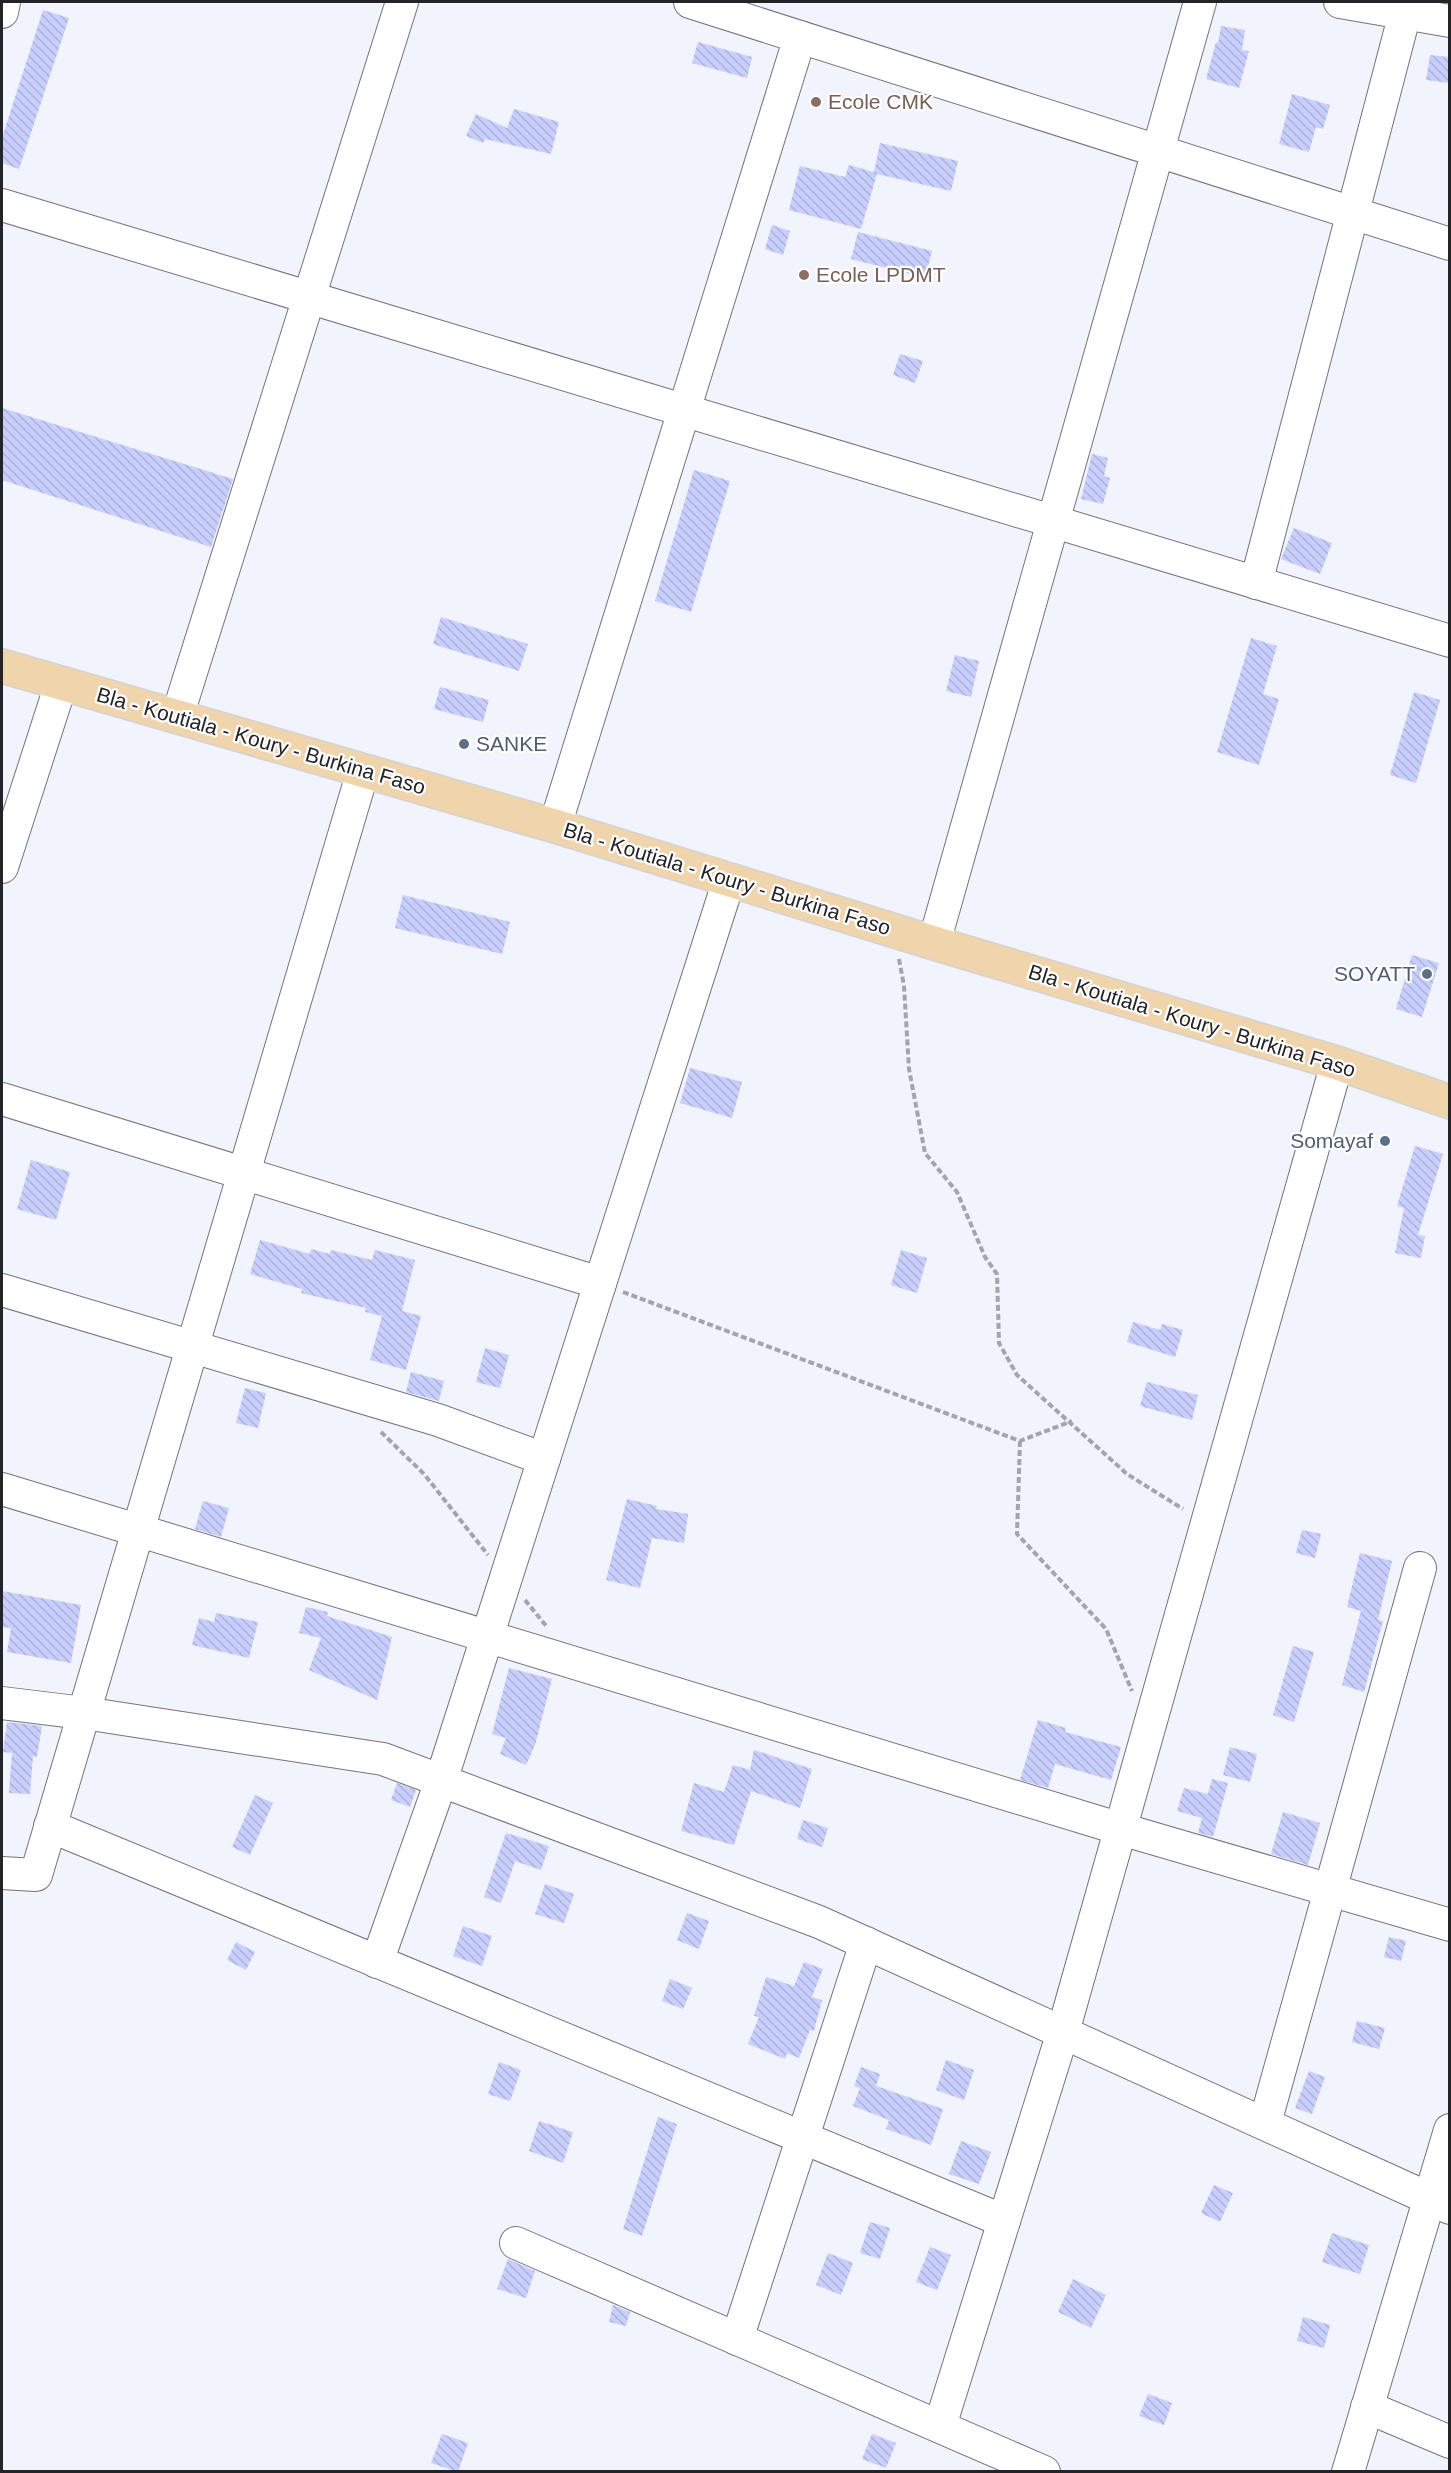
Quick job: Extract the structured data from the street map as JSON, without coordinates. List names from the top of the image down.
{
  "streets": {
    "main road": ["Bla - Koutiala - Koury - Burkina Faso"]
  },
  "places": [
    "Ecole CMK",
    "Ecole LPDMT",
    "SANKE",
    "SOYATT",
    "Somayaf"
  ]
}
